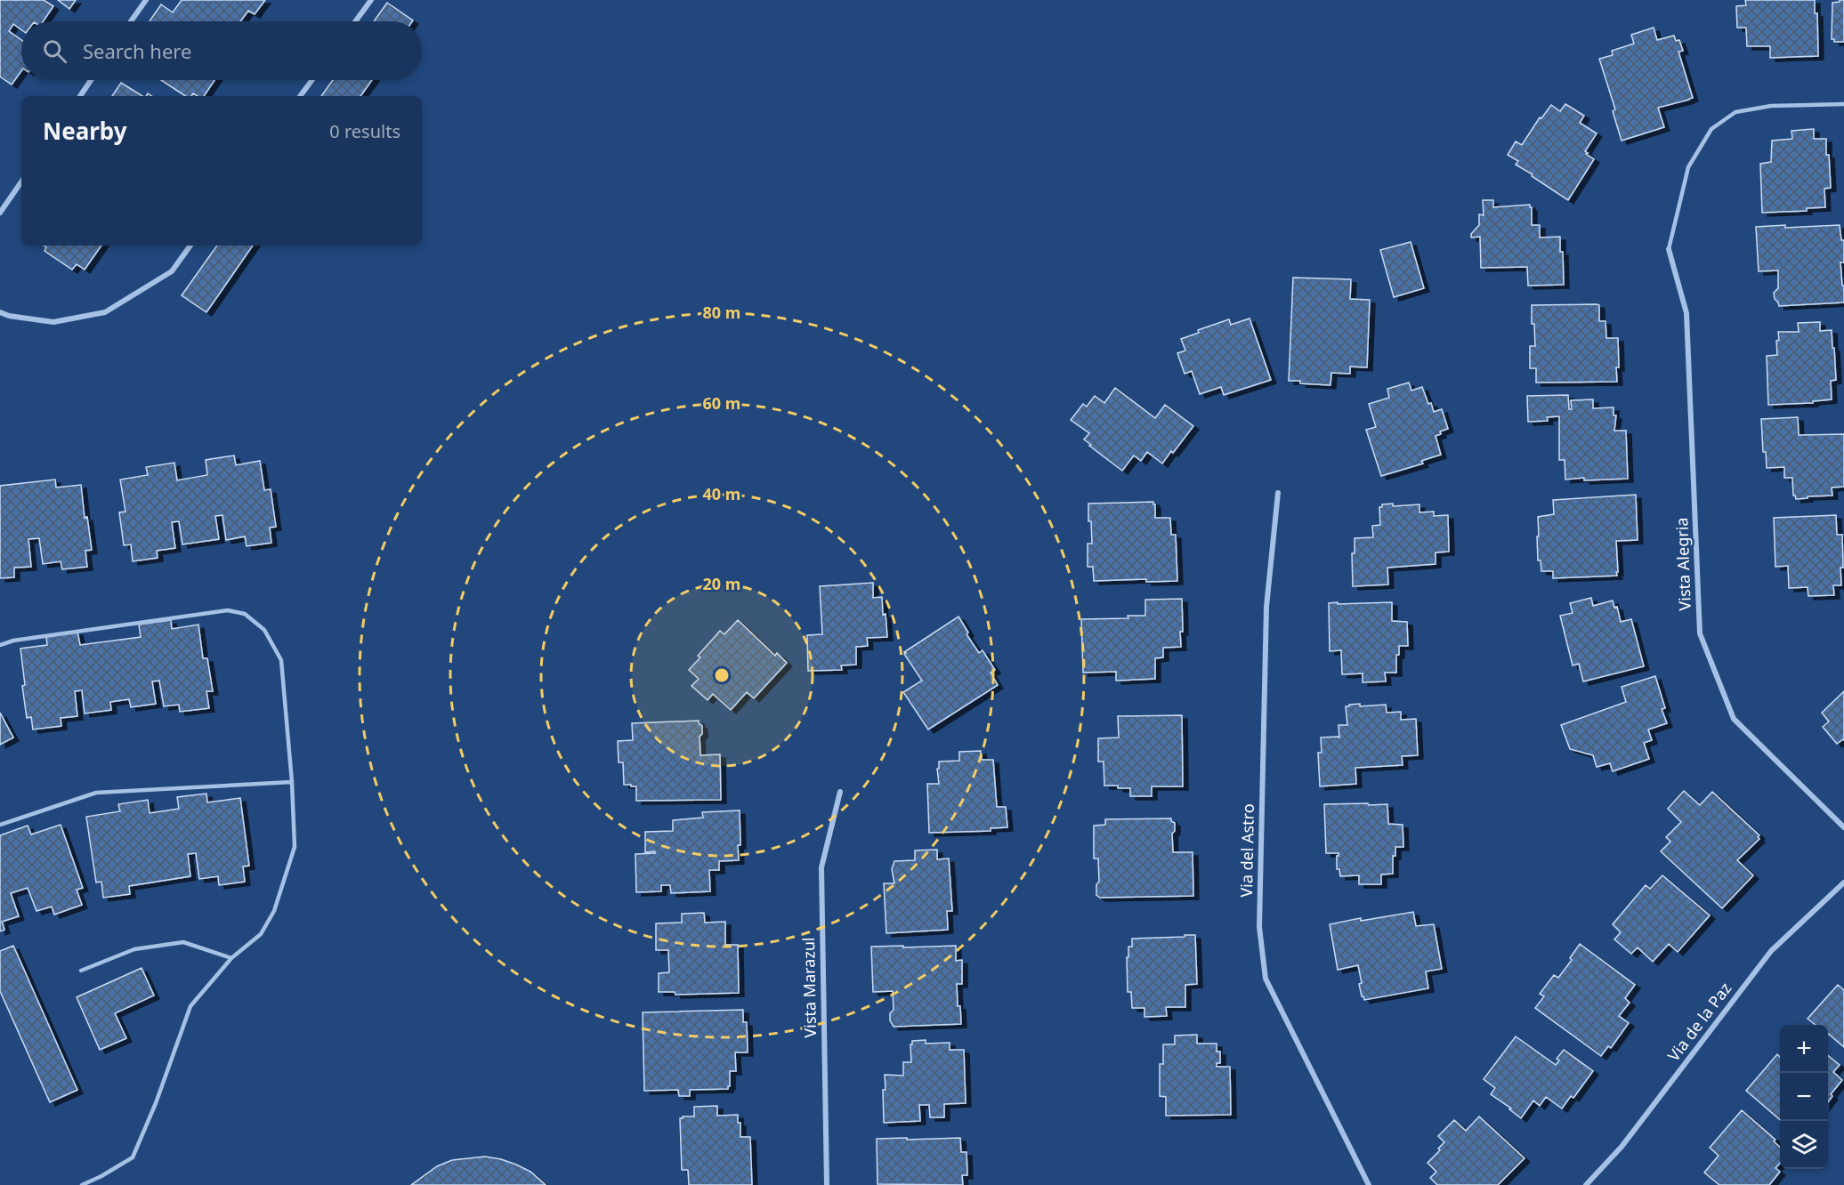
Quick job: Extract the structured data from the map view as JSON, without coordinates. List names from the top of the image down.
{
  "streets": {
    "street": [
      "Vista Alegria",
      "Via del Astro",
      "Vista Marazul",
      "Via de la Paz"
    ]
  },
  "page": {
    "search": "Search here",
    "heading": ["Nearby", "0 results"],
    "map_buttons": ["+", "−"]
  },
  "rings": [
    "80 m",
    "60 m",
    "40 m",
    "20 m"
  ]
}
